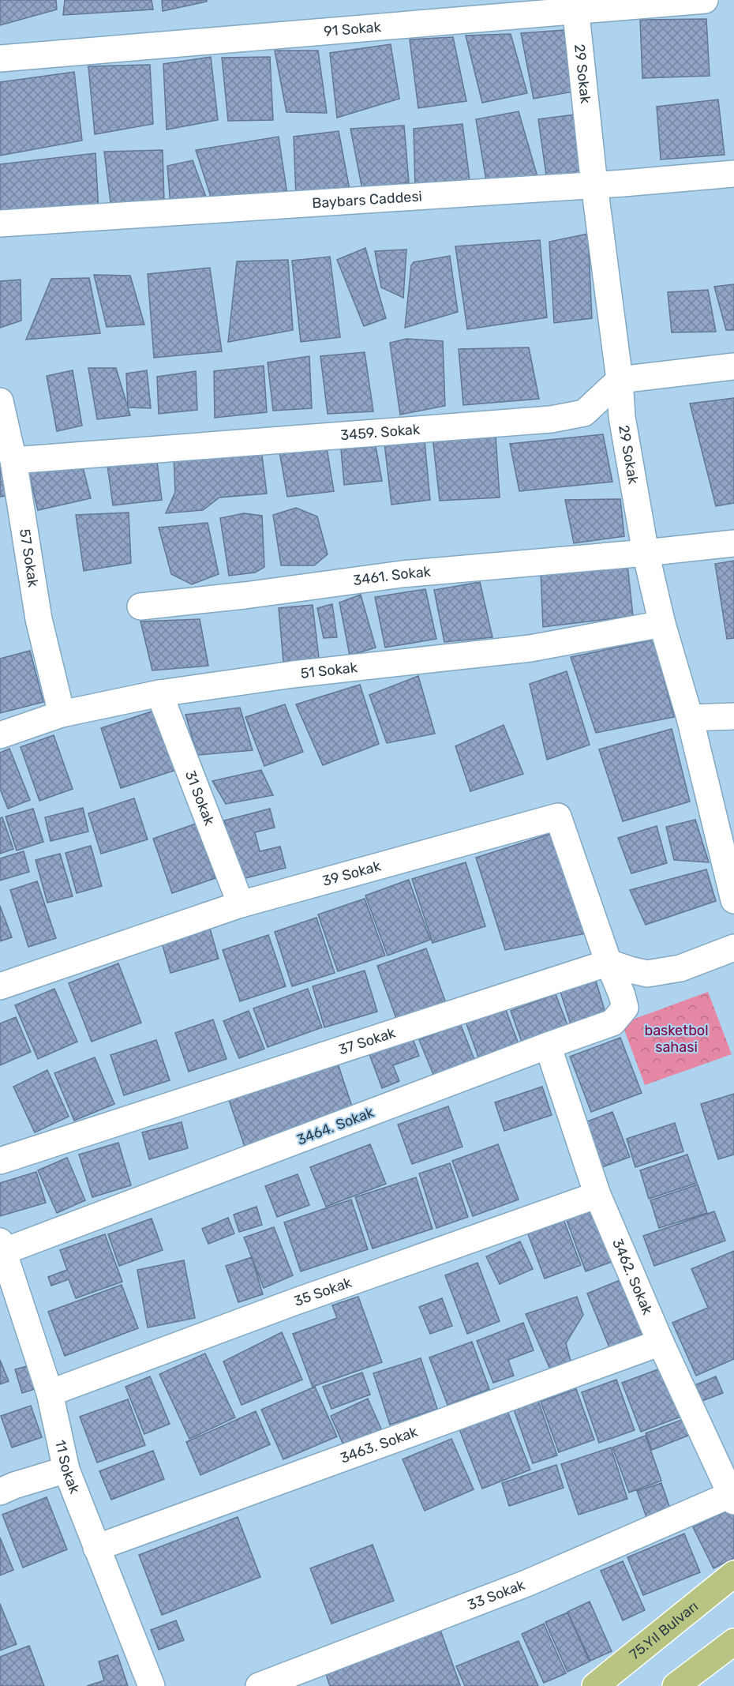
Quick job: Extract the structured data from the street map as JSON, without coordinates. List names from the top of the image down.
{
  "streets": {
    "main road": ["75.Yıl Bulvarı"],
    "street": [
      "91 Sokak",
      "29 Sokak",
      "Baybars Caddesi",
      "3459. Sokak",
      "57 Sokak",
      "3461. Sokak",
      "51 Sokak",
      "31 Sokak",
      "39 Sokak",
      "37 Sokak",
      "3464. Sokak",
      "3462. Sokak",
      "35 Sokak",
      "3463. Sokak",
      "11 Sokak",
      "33 Sokak"
    ]
  },
  "crossings": [
    ["91 Sokak", "29 Sokak"],
    ["29 Sokak", "Baybars Caddesi"],
    ["29 Sokak", "3459. Sokak"],
    ["29 Sokak", "3461. Sokak"],
    ["29 Sokak", "51 Sokak"],
    ["3459. Sokak", "57 Sokak"],
    ["57 Sokak", "51 Sokak"],
    ["51 Sokak", "31 Sokak"],
    ["31 Sokak", "39 Sokak"],
    ["39 Sokak", "37 Sokak"],
    ["39 Sokak", "3464. Sokak"],
    ["37 Sokak", "3464. Sokak"],
    ["3464. Sokak", "3462. Sokak"],
    ["3464. Sokak", "11 Sokak"],
    ["3462. Sokak", "35 Sokak"],
    ["3462. Sokak", "3463. Sokak"],
    ["3462. Sokak", "33 Sokak"],
    ["35 Sokak", "11 Sokak"],
    ["3463. Sokak", "11 Sokak"]
  ],
  "parks": ["basketbol sahasi"]
}
